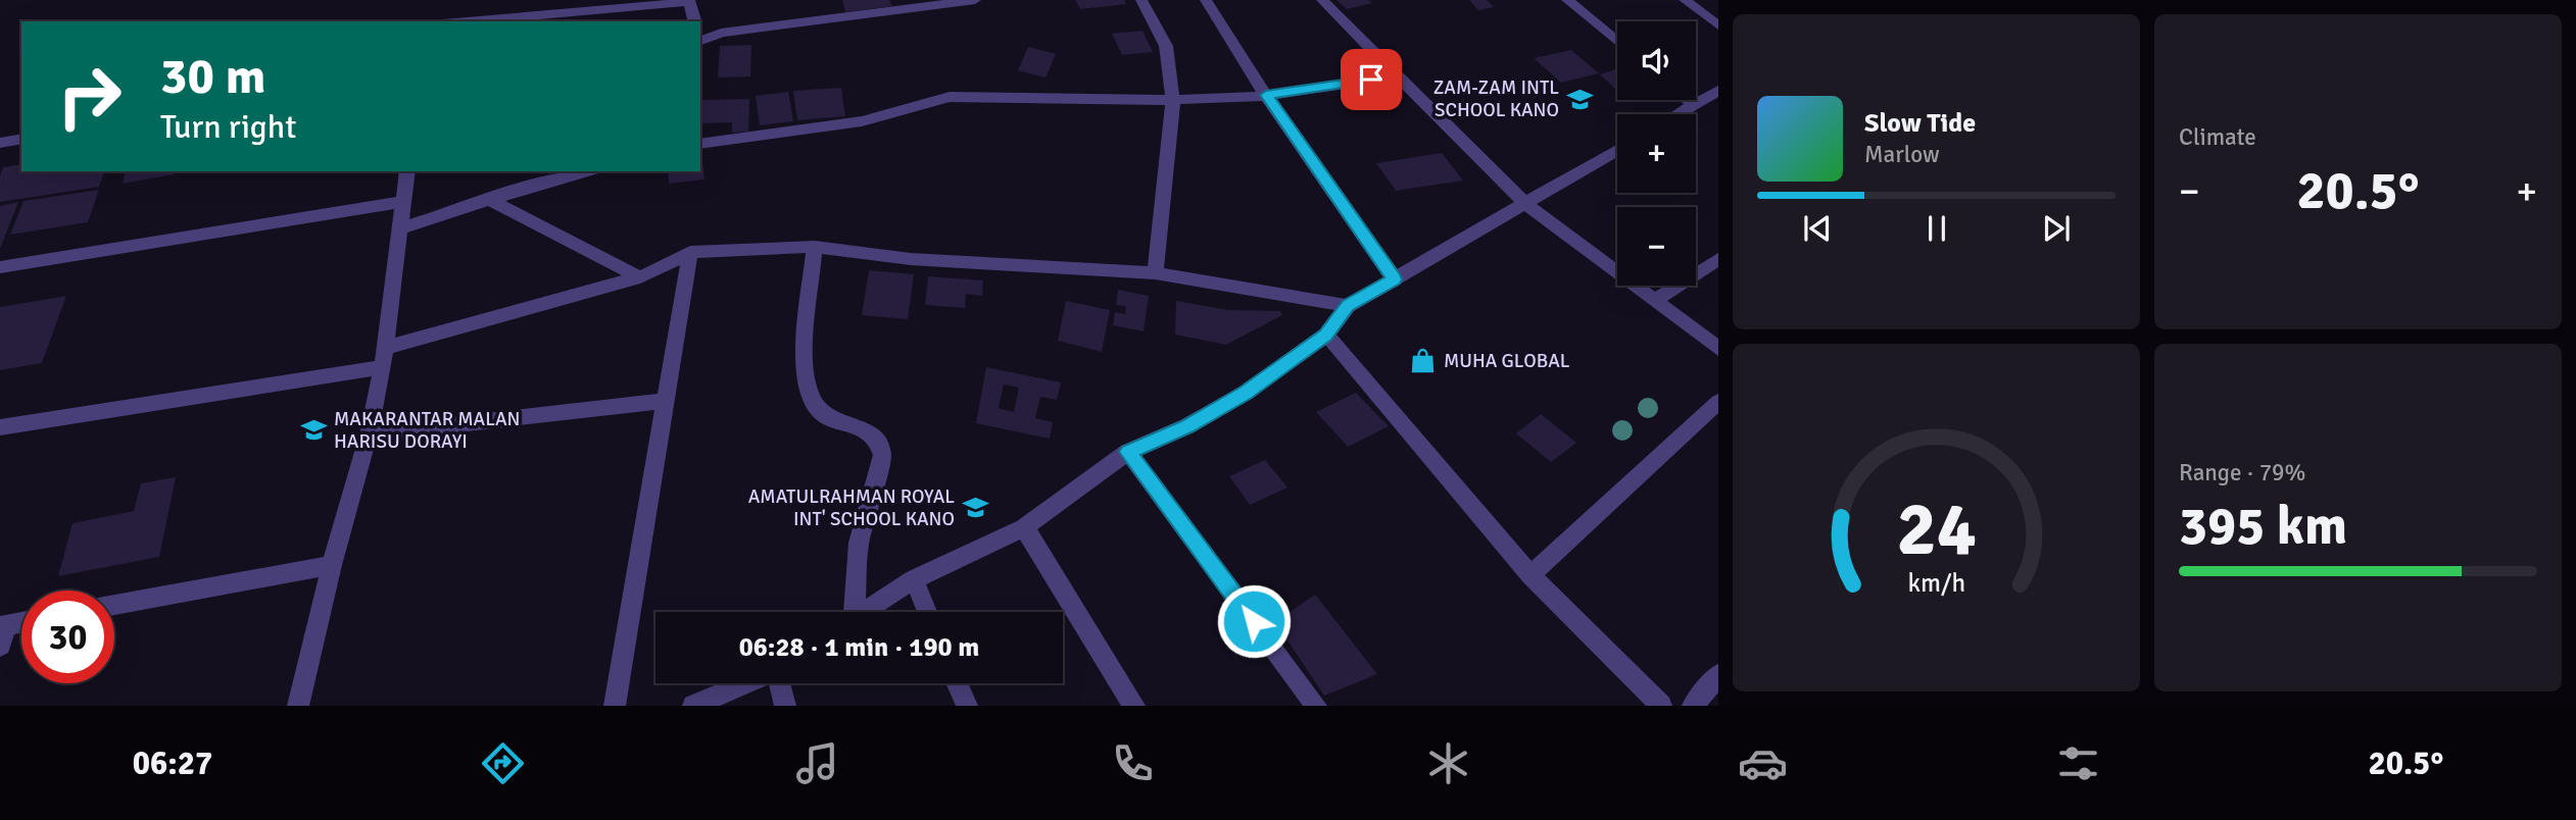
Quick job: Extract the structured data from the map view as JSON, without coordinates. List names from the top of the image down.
{
  "places": {
    "school or university": ["ZAM-ZAM INTL SCHOOL KANO", "MAKARANTAR MALAN HARISU DORAYI", "AMATULRAHMAN ROYAL INT' SCHOOL KANO"],
    "shop": ["MUHA GLOBAL"]
  },
  "page": {
    "tile": [
      "Climate",
      ["Range · 79%", "395 km"]
    ],
    "map_buttons": ["+", "−"],
    "turn": ["30 m", "Turn right"],
    "song": ["Slow Tide", "Marlow"],
    "heat": ["−", "20.5°", "+"],
    "limit": "30",
    "trip": "06:28 · 1 min · 190 m",
    "tabs": ["06:27", "20.5°"],
    "gauge": ["24", "km/h"]
  }
}
